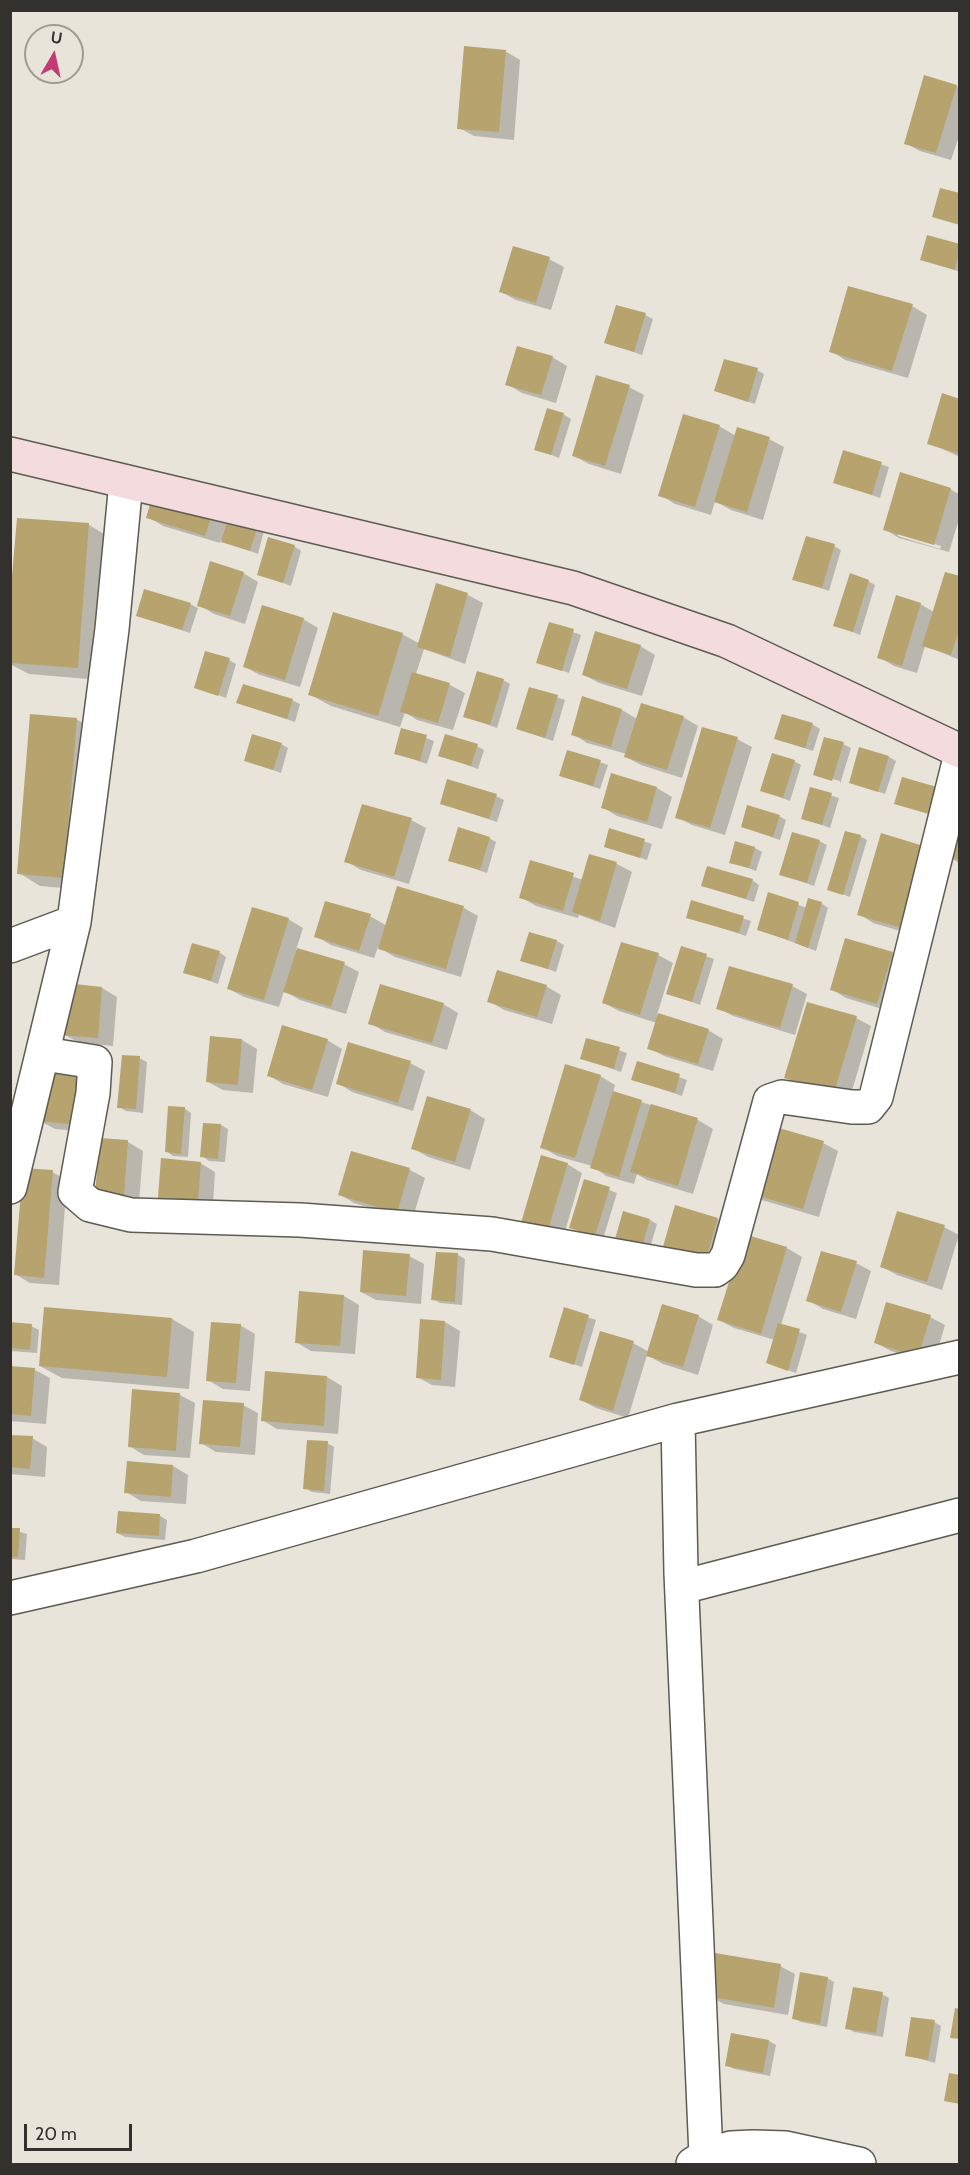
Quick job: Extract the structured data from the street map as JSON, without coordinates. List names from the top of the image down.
{
  "scale_bar": "20 m",
  "north": "top"
}
